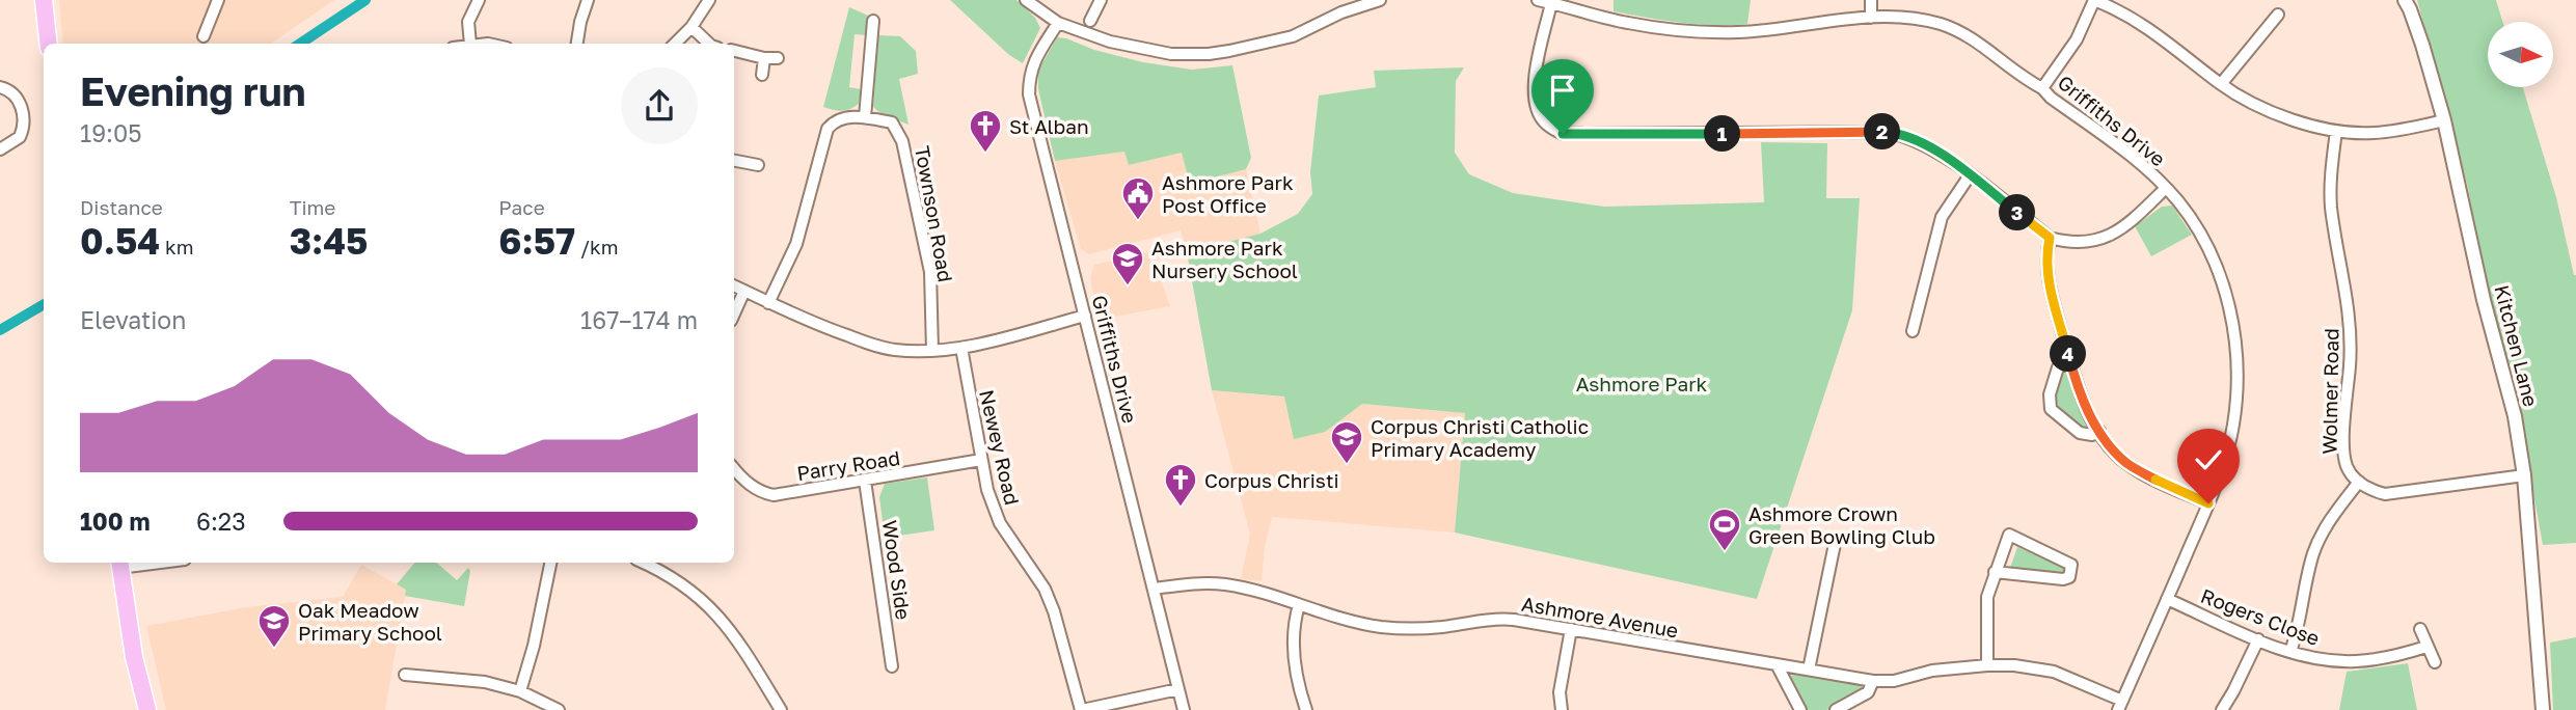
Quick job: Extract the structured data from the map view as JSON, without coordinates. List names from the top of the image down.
{
  "streets": {
    "street": [
      "Griffiths Drive",
      "Townson Road",
      "Kitchen Lane",
      "Wolmer Road",
      "Newey Road",
      "Parry Road",
      "Wood Side",
      "Ashmore Avenue",
      "Rogers Close"
    ]
  },
  "crossings": [
    ["Griffiths Drive", "Ashmore Avenue"],
    ["Griffiths Drive", "Rogers Close"],
    ["Newey Road", "Parry Road"],
    ["Parry Road", "Wood Side"]
  ],
  "parks": ["Ashmore Park"],
  "places": {
    "church": ["St Alban", "Corpus Christi"],
    "public building": ["Ashmore Park Post Office"],
    "school or university": ["Ashmore Park Nursery School", "Corpus Christi Catholic Primary Academy", "Oak Meadow Primary School"],
    "sports": ["Ashmore Crown Green Bowling Club"]
  },
  "north": "right",
  "page": {
    "heading": ["Evening run", "19:05"],
    "pins": [
      "2",
      "1",
      "3",
      "4"
    ],
    "stats": [
      ["Distance", "0.54 km"],
      ["Time", "3:45"],
      ["Pace", "6:57 /km"]
    ],
    "chart": ["Elevation", "167–174 m"],
    "list": [
      {
        "name": "100 m",
        "note": "6:23"
      }
    ]
  }
}
